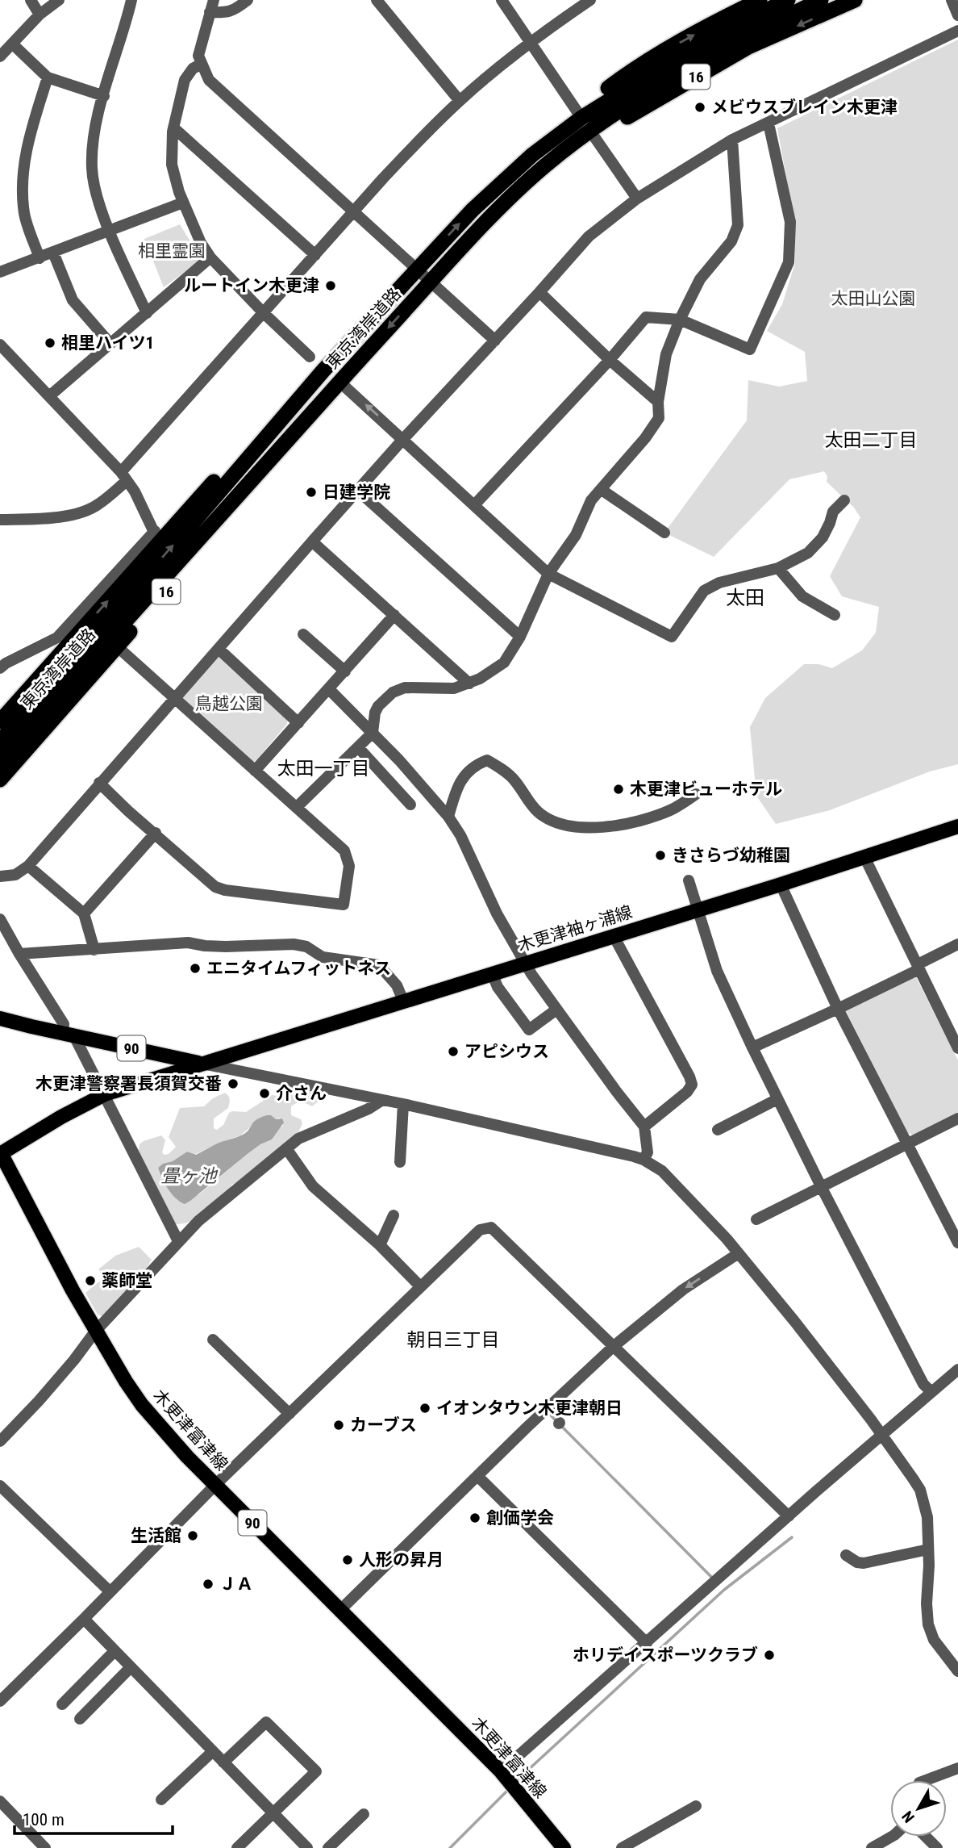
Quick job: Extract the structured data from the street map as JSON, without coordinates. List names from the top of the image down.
{
  "streets": {
    "highway": ["16", "東京湾岸道路"],
    "main road": ["木更津袖ヶ浦線", "90", "木更津富津線"]
  },
  "crossings": [
    ["16", "東京湾岸道路"],
    ["木更津袖ヶ浦線", "90"],
    ["木更津袖ヶ浦線", "木更津富津線"],
    ["90", "木更津富津線"]
  ],
  "districts": [
    "太田二丁目",
    "太田",
    "太田一丁目",
    "朝日三丁目"
  ],
  "water": ["畳ヶ池"],
  "parks": ["相里霊園", "太田山公園", "鳥越公園"],
  "places": [
    "メビウスブレイン木更津",
    "ルートイン木更津",
    "相里ハイツ1",
    "日建学院",
    "木更津ビューホテル",
    "きさらづ幼稚園",
    "エニタイムフィットネス",
    "アピシウス",
    "木更津警察署長須賀交番",
    "介さん",
    "薬師堂",
    "イオンタウン木更津朝日",
    "カーブス",
    "創価学会",
    "生活館",
    "人形の昇月",
    "ＪＡ",
    "ホリデイスポーツクラブ"
  ],
  "scale_bar": "100 m",
  "north": "bottom left"
}
